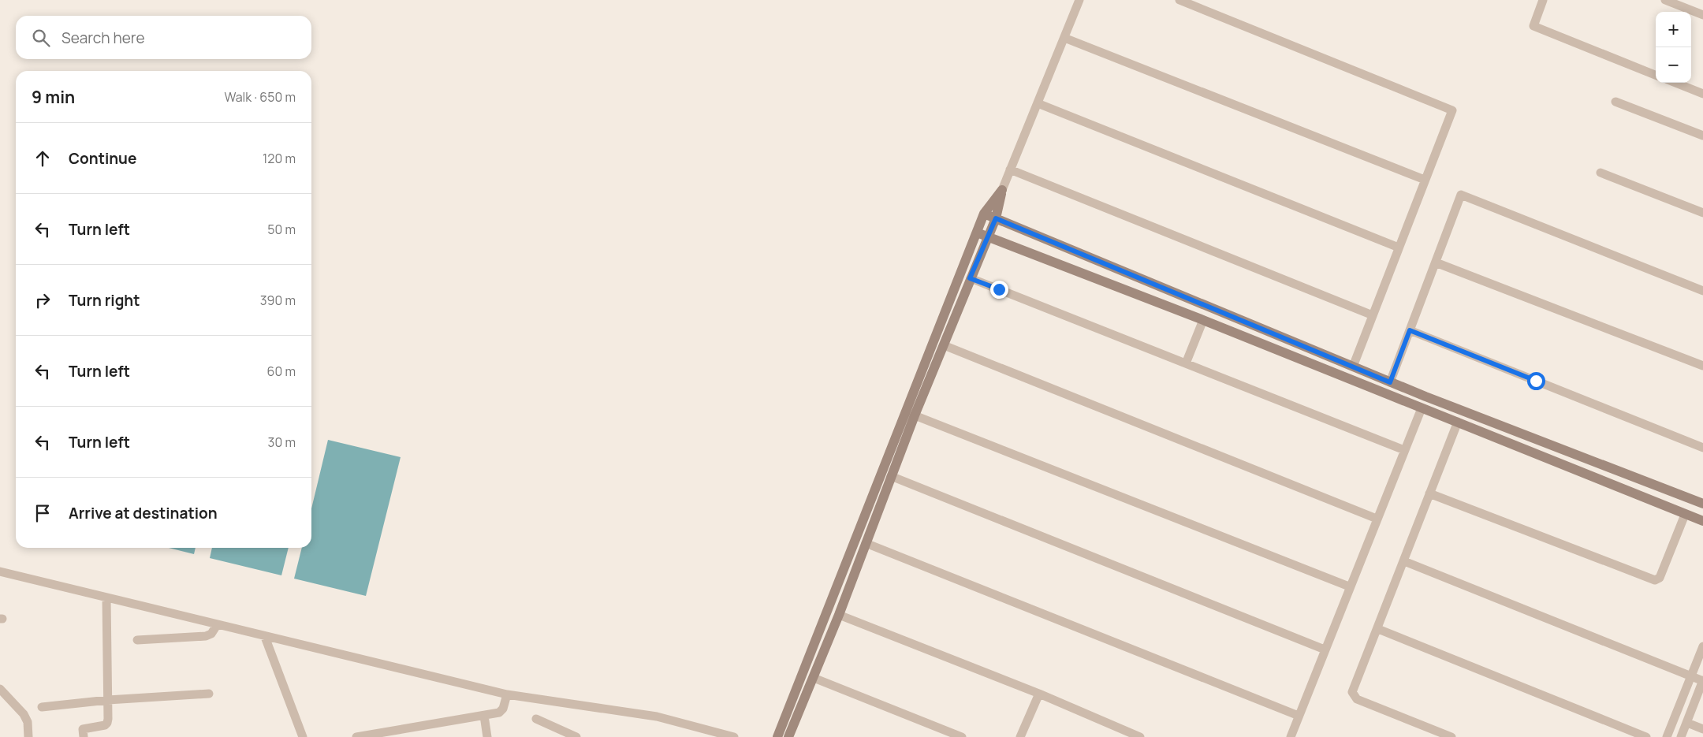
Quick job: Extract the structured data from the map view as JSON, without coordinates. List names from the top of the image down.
{
  "page": {
    "map_buttons": ["+", "−"],
    "search": "Search here",
    "heading": ["9 min", "Walk · 650 m"],
    "list": [
      ["Continue", "120 m"],
      ["Turn left", "50 m"],
      ["Turn right", "390 m"],
      ["Turn left", "60 m"],
      ["Turn left", "30 m"],
      "Arrive at destination"
    ]
  }
}
